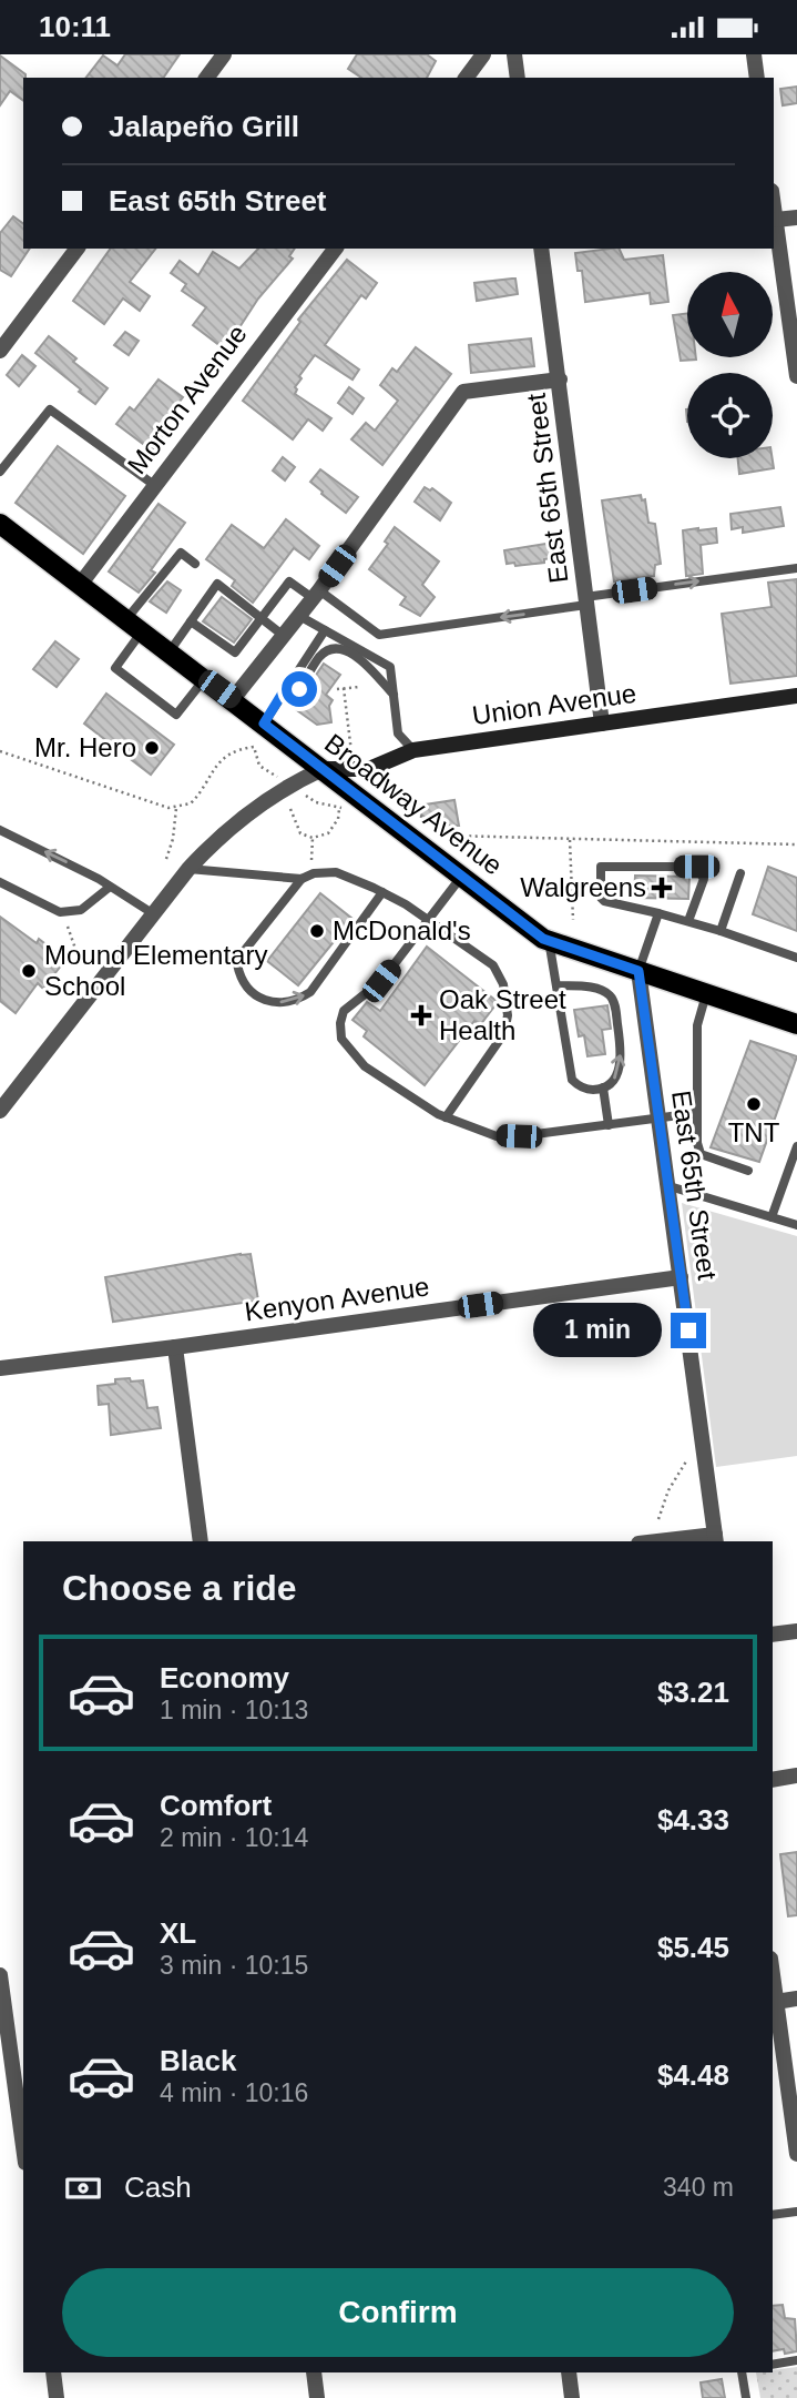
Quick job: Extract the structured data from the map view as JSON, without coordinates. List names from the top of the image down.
{
  "streets": {
    "main road": ["Union Avenue", "Broadway Avenue"],
    "street": ["Morton Avenue", "East 65th Street", "Kenyon Avenue"]
  },
  "crossings": [
    ["Morton Avenue", "Broadway Avenue"],
    ["East 65th Street", "Union Avenue"],
    ["East 65th Street", "Broadway Avenue"],
    ["East 65th Street", "Kenyon Avenue"],
    ["Union Avenue", "Broadway Avenue"]
  ],
  "places": {
    "other": [
      "Mr. Hero",
      "McDonald's",
      "Mound Elementary School",
      "TNT"
    ],
    "health": ["Walgreens", "Oak Street Health"]
  },
  "north": "top",
  "page": {
    "status": "10:11",
    "banner": ["Jalapeño Grill", "East 65th Street"],
    "bubble": "1 min",
    "heading": "Choose a ride",
    "list": [
      {
        "name": "Economy",
        "note": "1 min · 10:13",
        "value": "$3.21"
      },
      {
        "name": "Comfort",
        "note": "2 min · 10:14",
        "value": "$4.33"
      },
      {
        "name": "XL",
        "note": "3 min · 10:15",
        "value": "$5.45"
      },
      {
        "name": "Black",
        "note": "4 min · 10:16",
        "value": "$4.48"
      }
    ],
    "pay": ["Cash", "340 m"],
    "buttons": "Confirm"
  }
}
